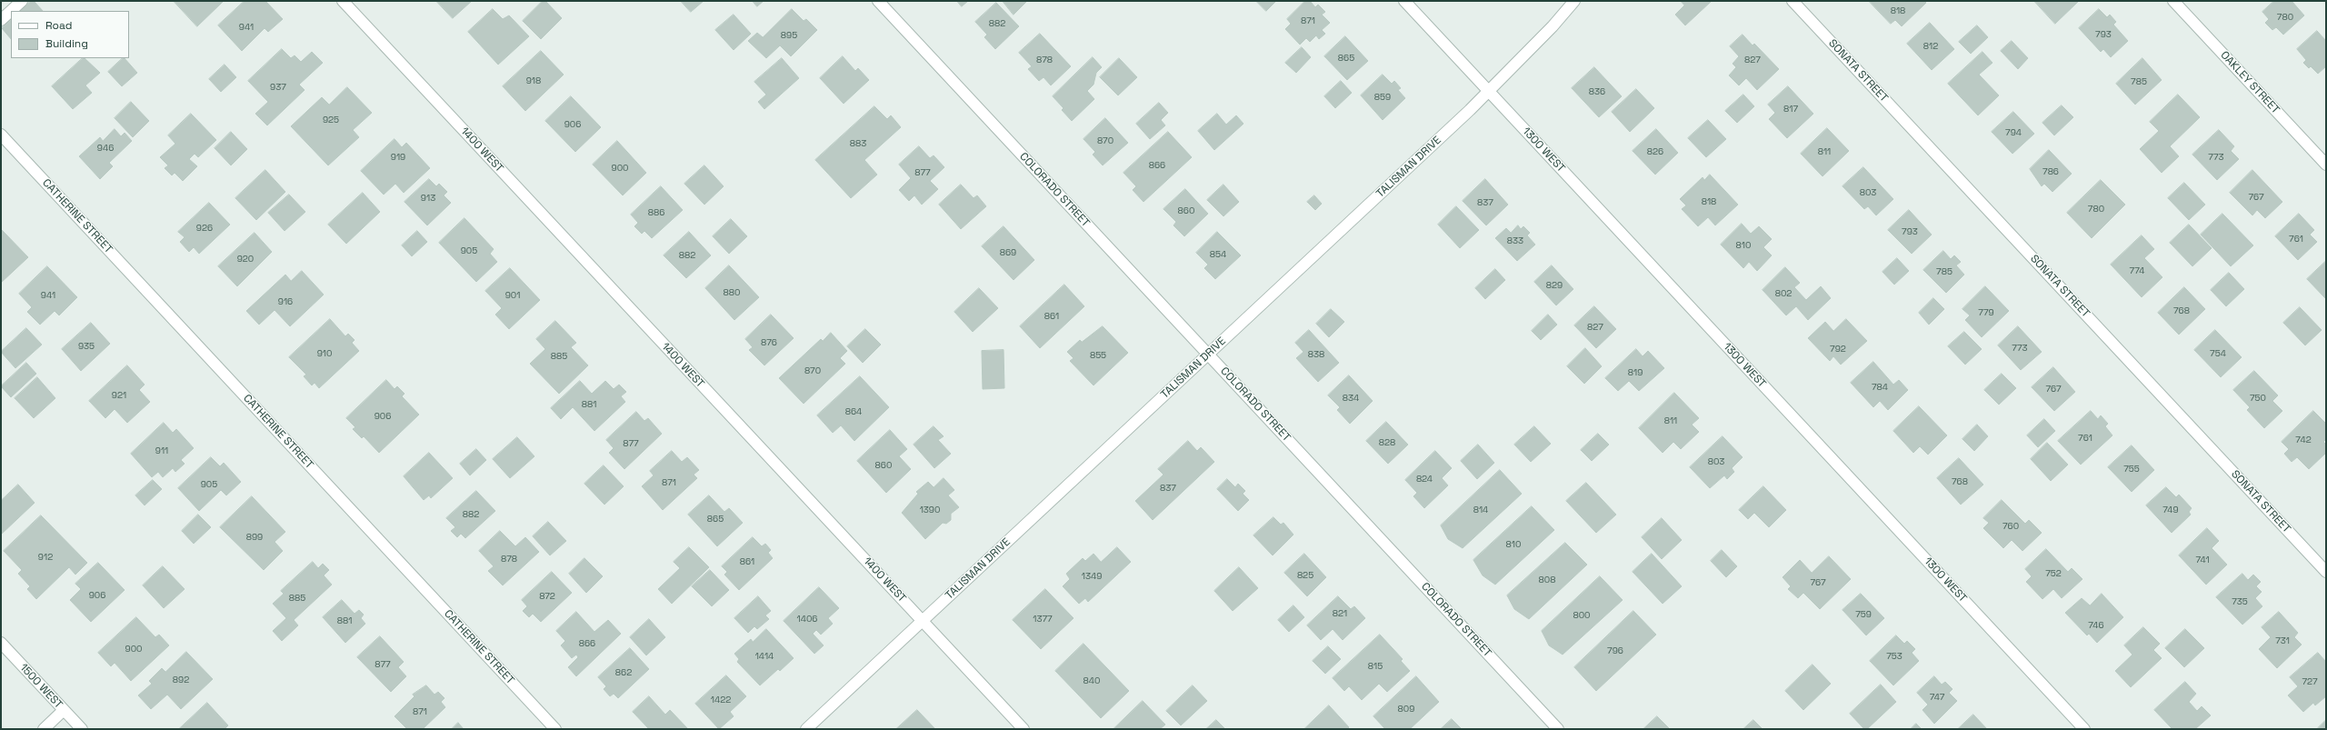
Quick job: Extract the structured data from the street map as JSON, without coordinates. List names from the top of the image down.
{
  "streets": {
    "street": [
      "SONATA STREET",
      "OAKLEY STREET",
      "1400 WEST",
      "1300 WEST",
      "TALISMAN DRIVE",
      "COLORADO STREET",
      "CATHERINE STREET",
      "1500 WEST"
    ]
  },
  "crossings": [
    ["1400 WEST", "TALISMAN DRIVE"],
    ["1300 WEST", "TALISMAN DRIVE"],
    ["TALISMAN DRIVE", "COLORADO STREET"]
  ],
  "house_numbers": [
    "818",
    "780",
    "871",
    "882",
    "941",
    "793",
    "895",
    "812",
    "865",
    "878",
    "827",
    "918",
    "785",
    "937",
    "836",
    "859",
    "817",
    "925",
    "906",
    "794",
    "870",
    "883",
    "946",
    "826",
    "811",
    "919",
    "773",
    "866",
    "900",
    "786",
    "877",
    "803",
    "767",
    "913",
    "818",
    "837",
    "780",
    "860",
    "886",
    "926",
    "793",
    "761",
    "833",
    "810",
    "905",
    "869",
    "854",
    "882",
    "920",
    "774",
    "785",
    "829",
    "880",
    "802",
    "941",
    "901",
    "916",
    "768",
    "779",
    "861",
    "827",
    "876",
    "935",
    "773",
    "792",
    "910",
    "754",
    "838",
    "855",
    "885",
    "870",
    "819",
    "784",
    "767",
    "921",
    "834",
    "750",
    "881",
    "864",
    "906",
    "811",
    "761",
    "742",
    "828",
    "877",
    "911",
    "803",
    "860",
    "755",
    "824",
    "768",
    "871",
    "905",
    "837",
    "1390",
    "814",
    "749",
    "882",
    "865",
    "760",
    "899",
    "810",
    "912",
    "878",
    "741",
    "861",
    "752",
    "825",
    "1349",
    "808",
    "767",
    "906",
    "872",
    "885",
    "735",
    "821",
    "759",
    "800",
    "1406",
    "1377",
    "881",
    "746",
    "731",
    "866",
    "900",
    "796",
    "1414",
    "753",
    "877",
    "815",
    "862",
    "892",
    "840",
    "727",
    "747",
    "1422",
    "809",
    "871"
  ],
  "legend": ["Road", "Building"]
}
